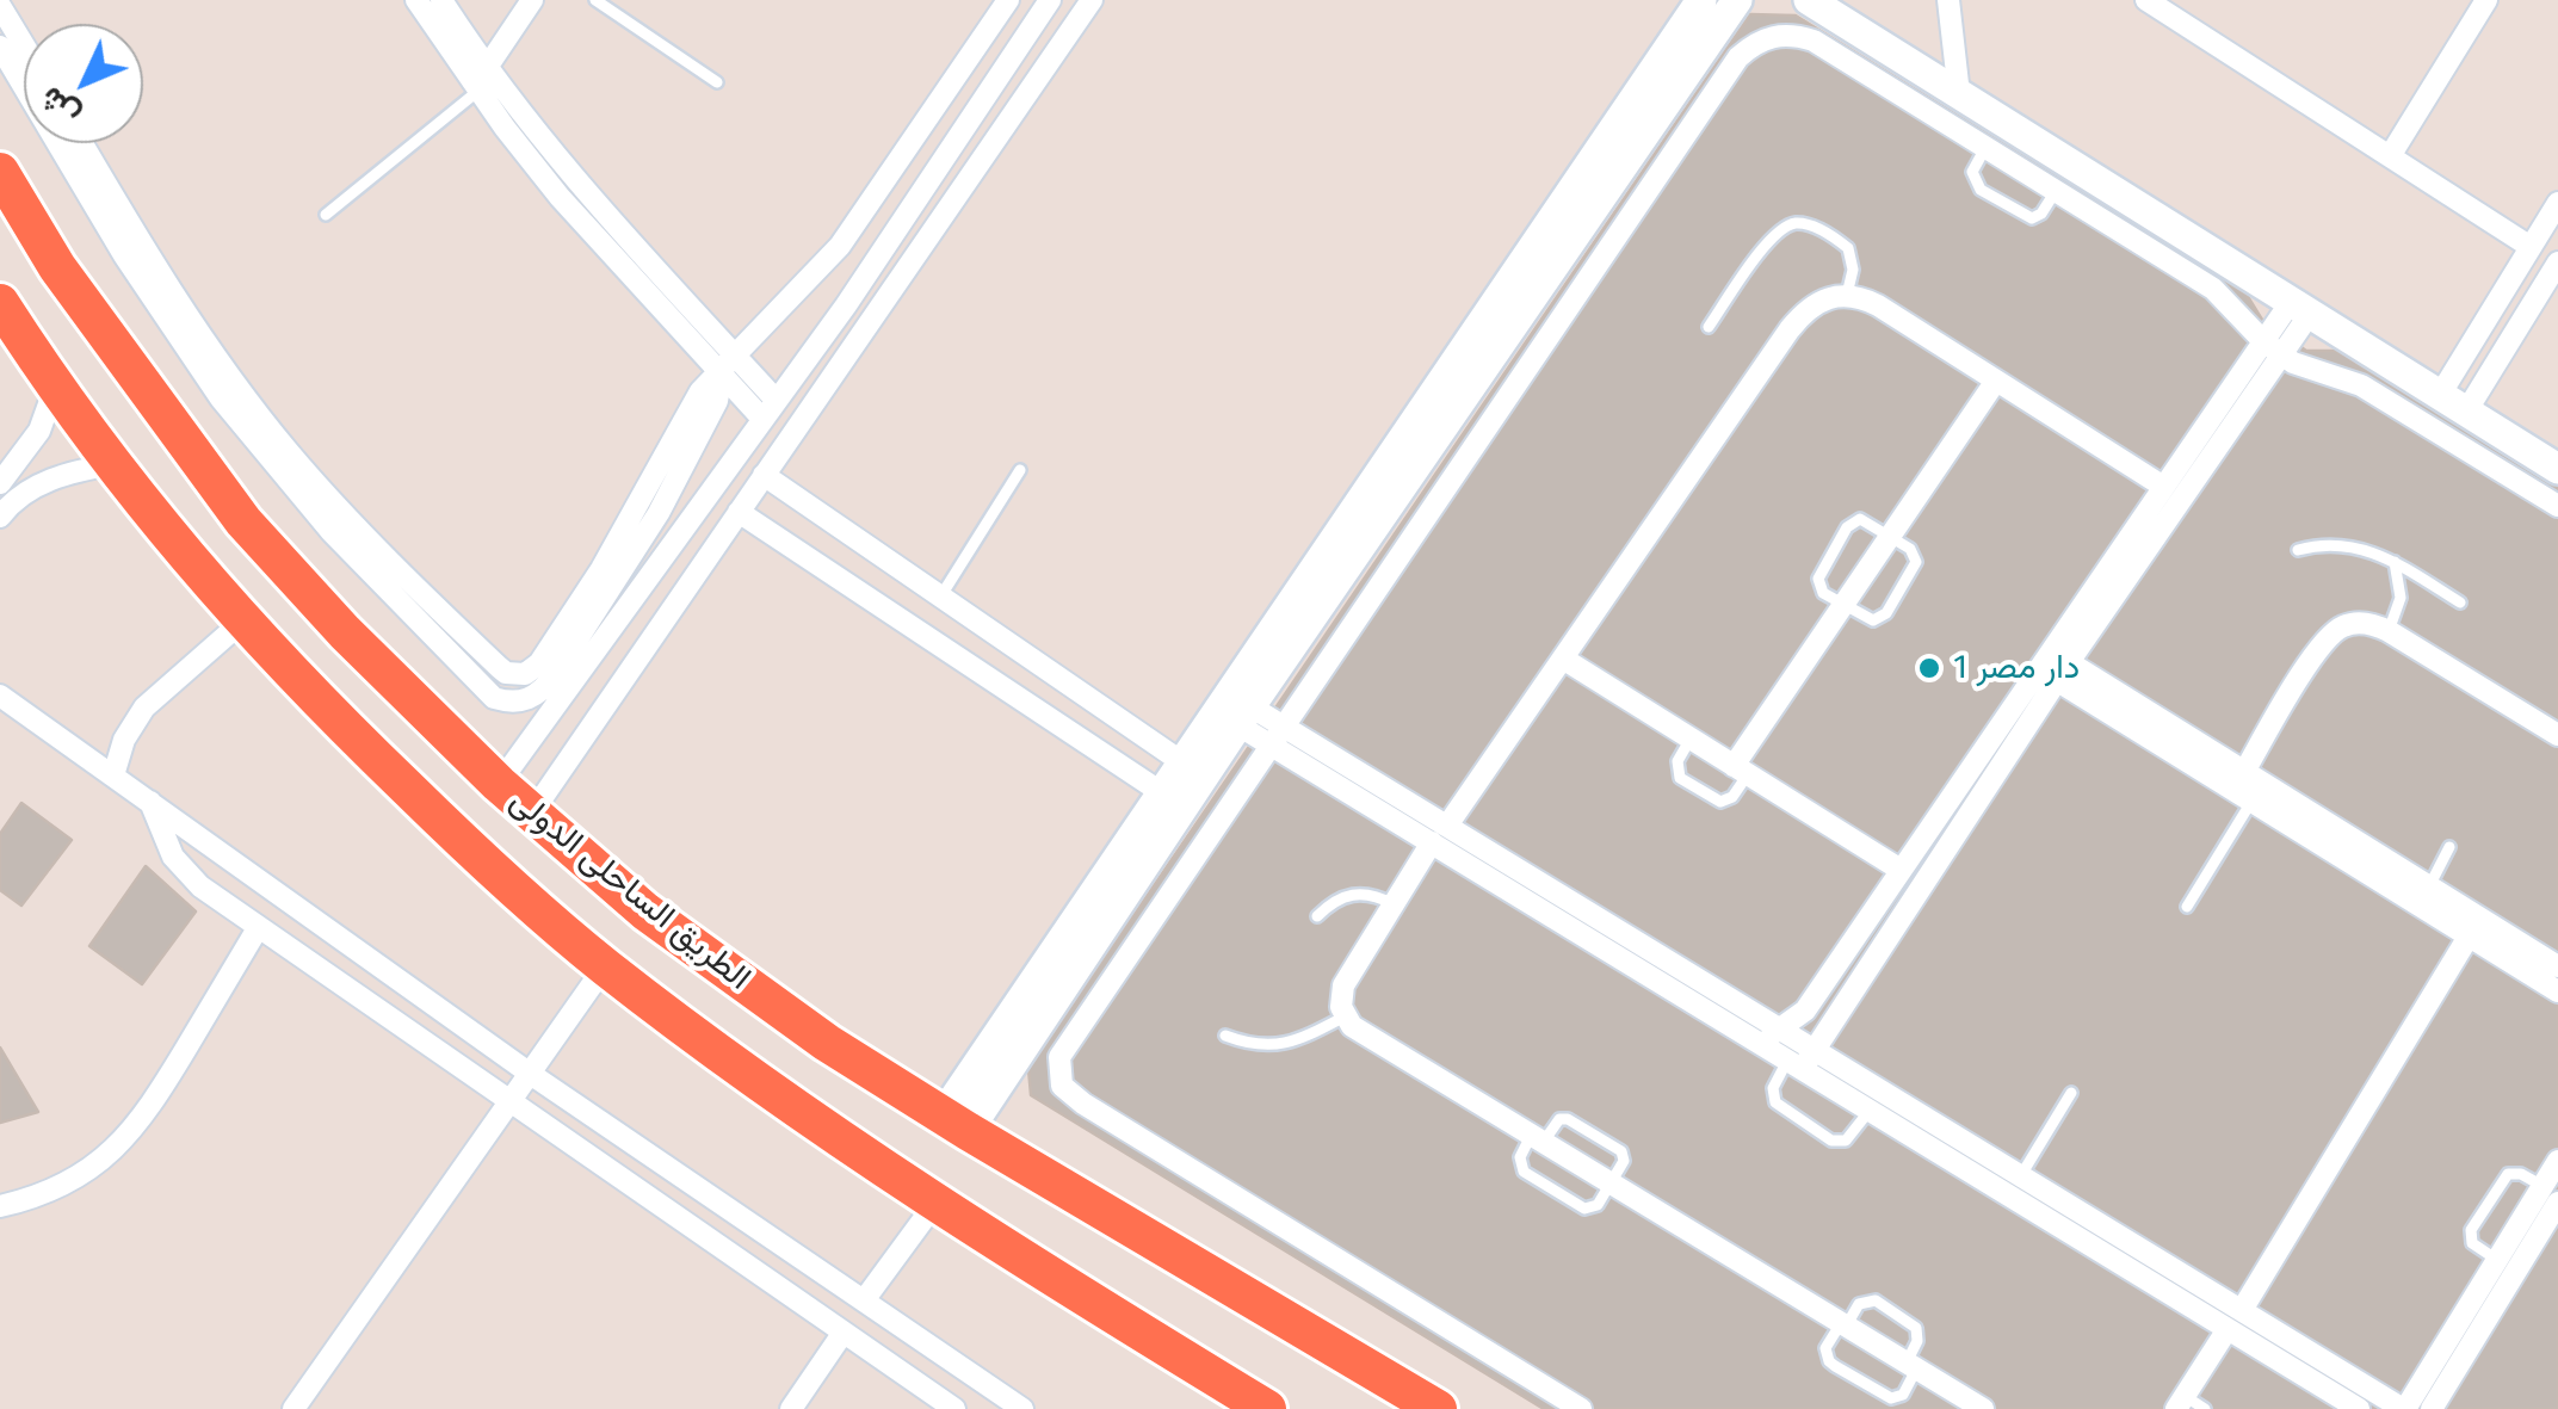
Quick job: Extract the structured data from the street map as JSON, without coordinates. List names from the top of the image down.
{
  "streets": {
    "highway": ["الطريق الساحلى الدولى"]
  },
  "places": ["دار مصر 1"],
  "north": "bottom left"
}
